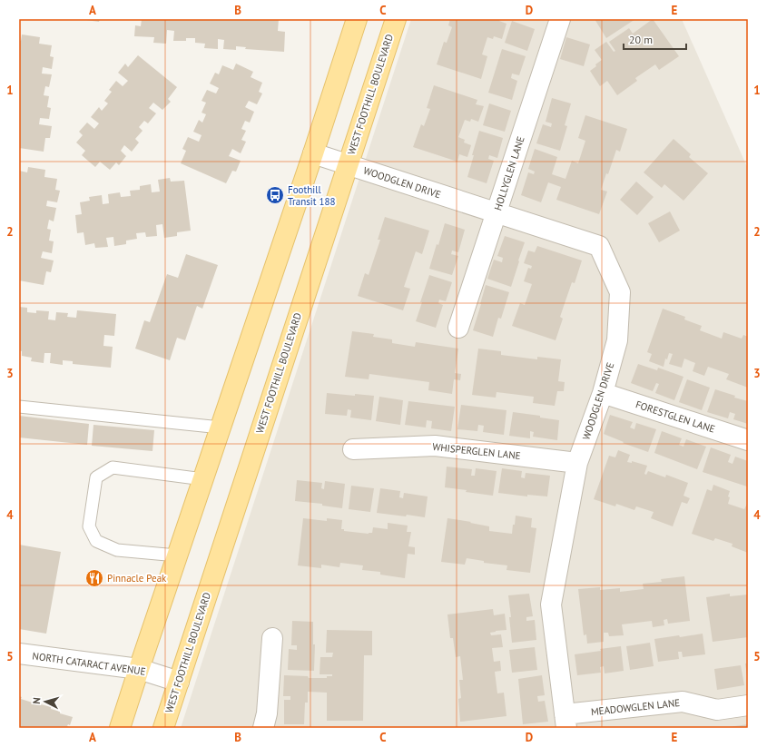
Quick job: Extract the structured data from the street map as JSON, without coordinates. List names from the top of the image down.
{
  "streets": {
    "main road": ["WEST FOOTHILL BOULEVARD"],
    "street": [
      "HOLLYGLEN LANE",
      "WOODGLEN DRIVE",
      "FORESTGLEN LANE",
      "WHISPERGLEN LANE",
      "NORTH CATARACT AVENUE",
      "MEADOWGLEN LANE"
    ]
  },
  "crossings": [
    ["WEST FOOTHILL BOULEVARD", "WOODGLEN DRIVE"],
    ["WEST FOOTHILL BOULEVARD", "NORTH CATARACT AVENUE"],
    ["HOLLYGLEN LANE", "WOODGLEN DRIVE"],
    ["WOODGLEN DRIVE", "FORESTGLEN LANE"],
    ["WOODGLEN DRIVE", "WHISPERGLEN LANE"],
    ["WOODGLEN DRIVE", "MEADOWGLEN LANE"]
  ],
  "places": {
    "bus stop": ["Foothill Transit 188"],
    "restaurant": ["Pinnacle Peak"]
  },
  "scale_bar": "20 m",
  "north": "left",
  "grid": {
    "columns": [
      "A",
      "B",
      "C",
      "D",
      "E"
    ],
    "rows": [
      "1",
      "2",
      "3",
      "4",
      "5"
    ]
  }
}
